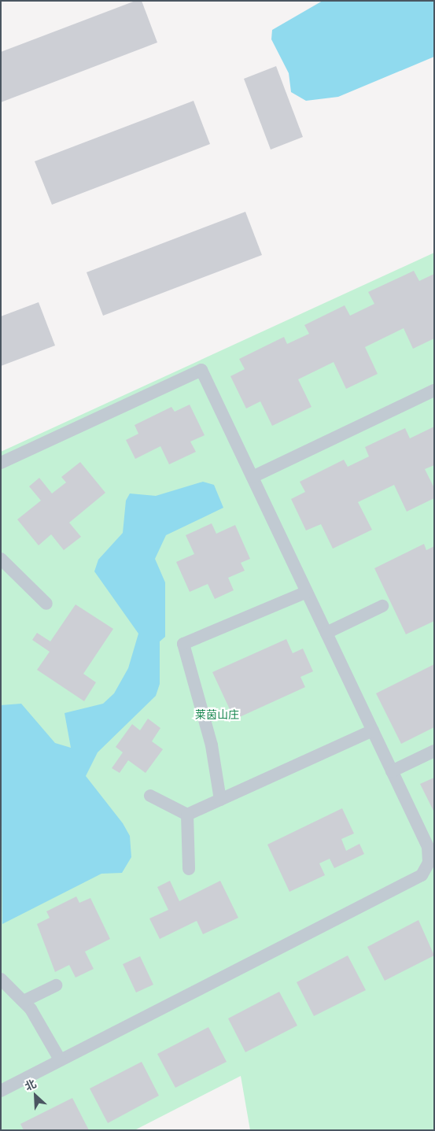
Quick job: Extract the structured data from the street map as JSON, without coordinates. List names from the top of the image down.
{
  "parks": ["莱茵山庄"],
  "north": "top left"
}
